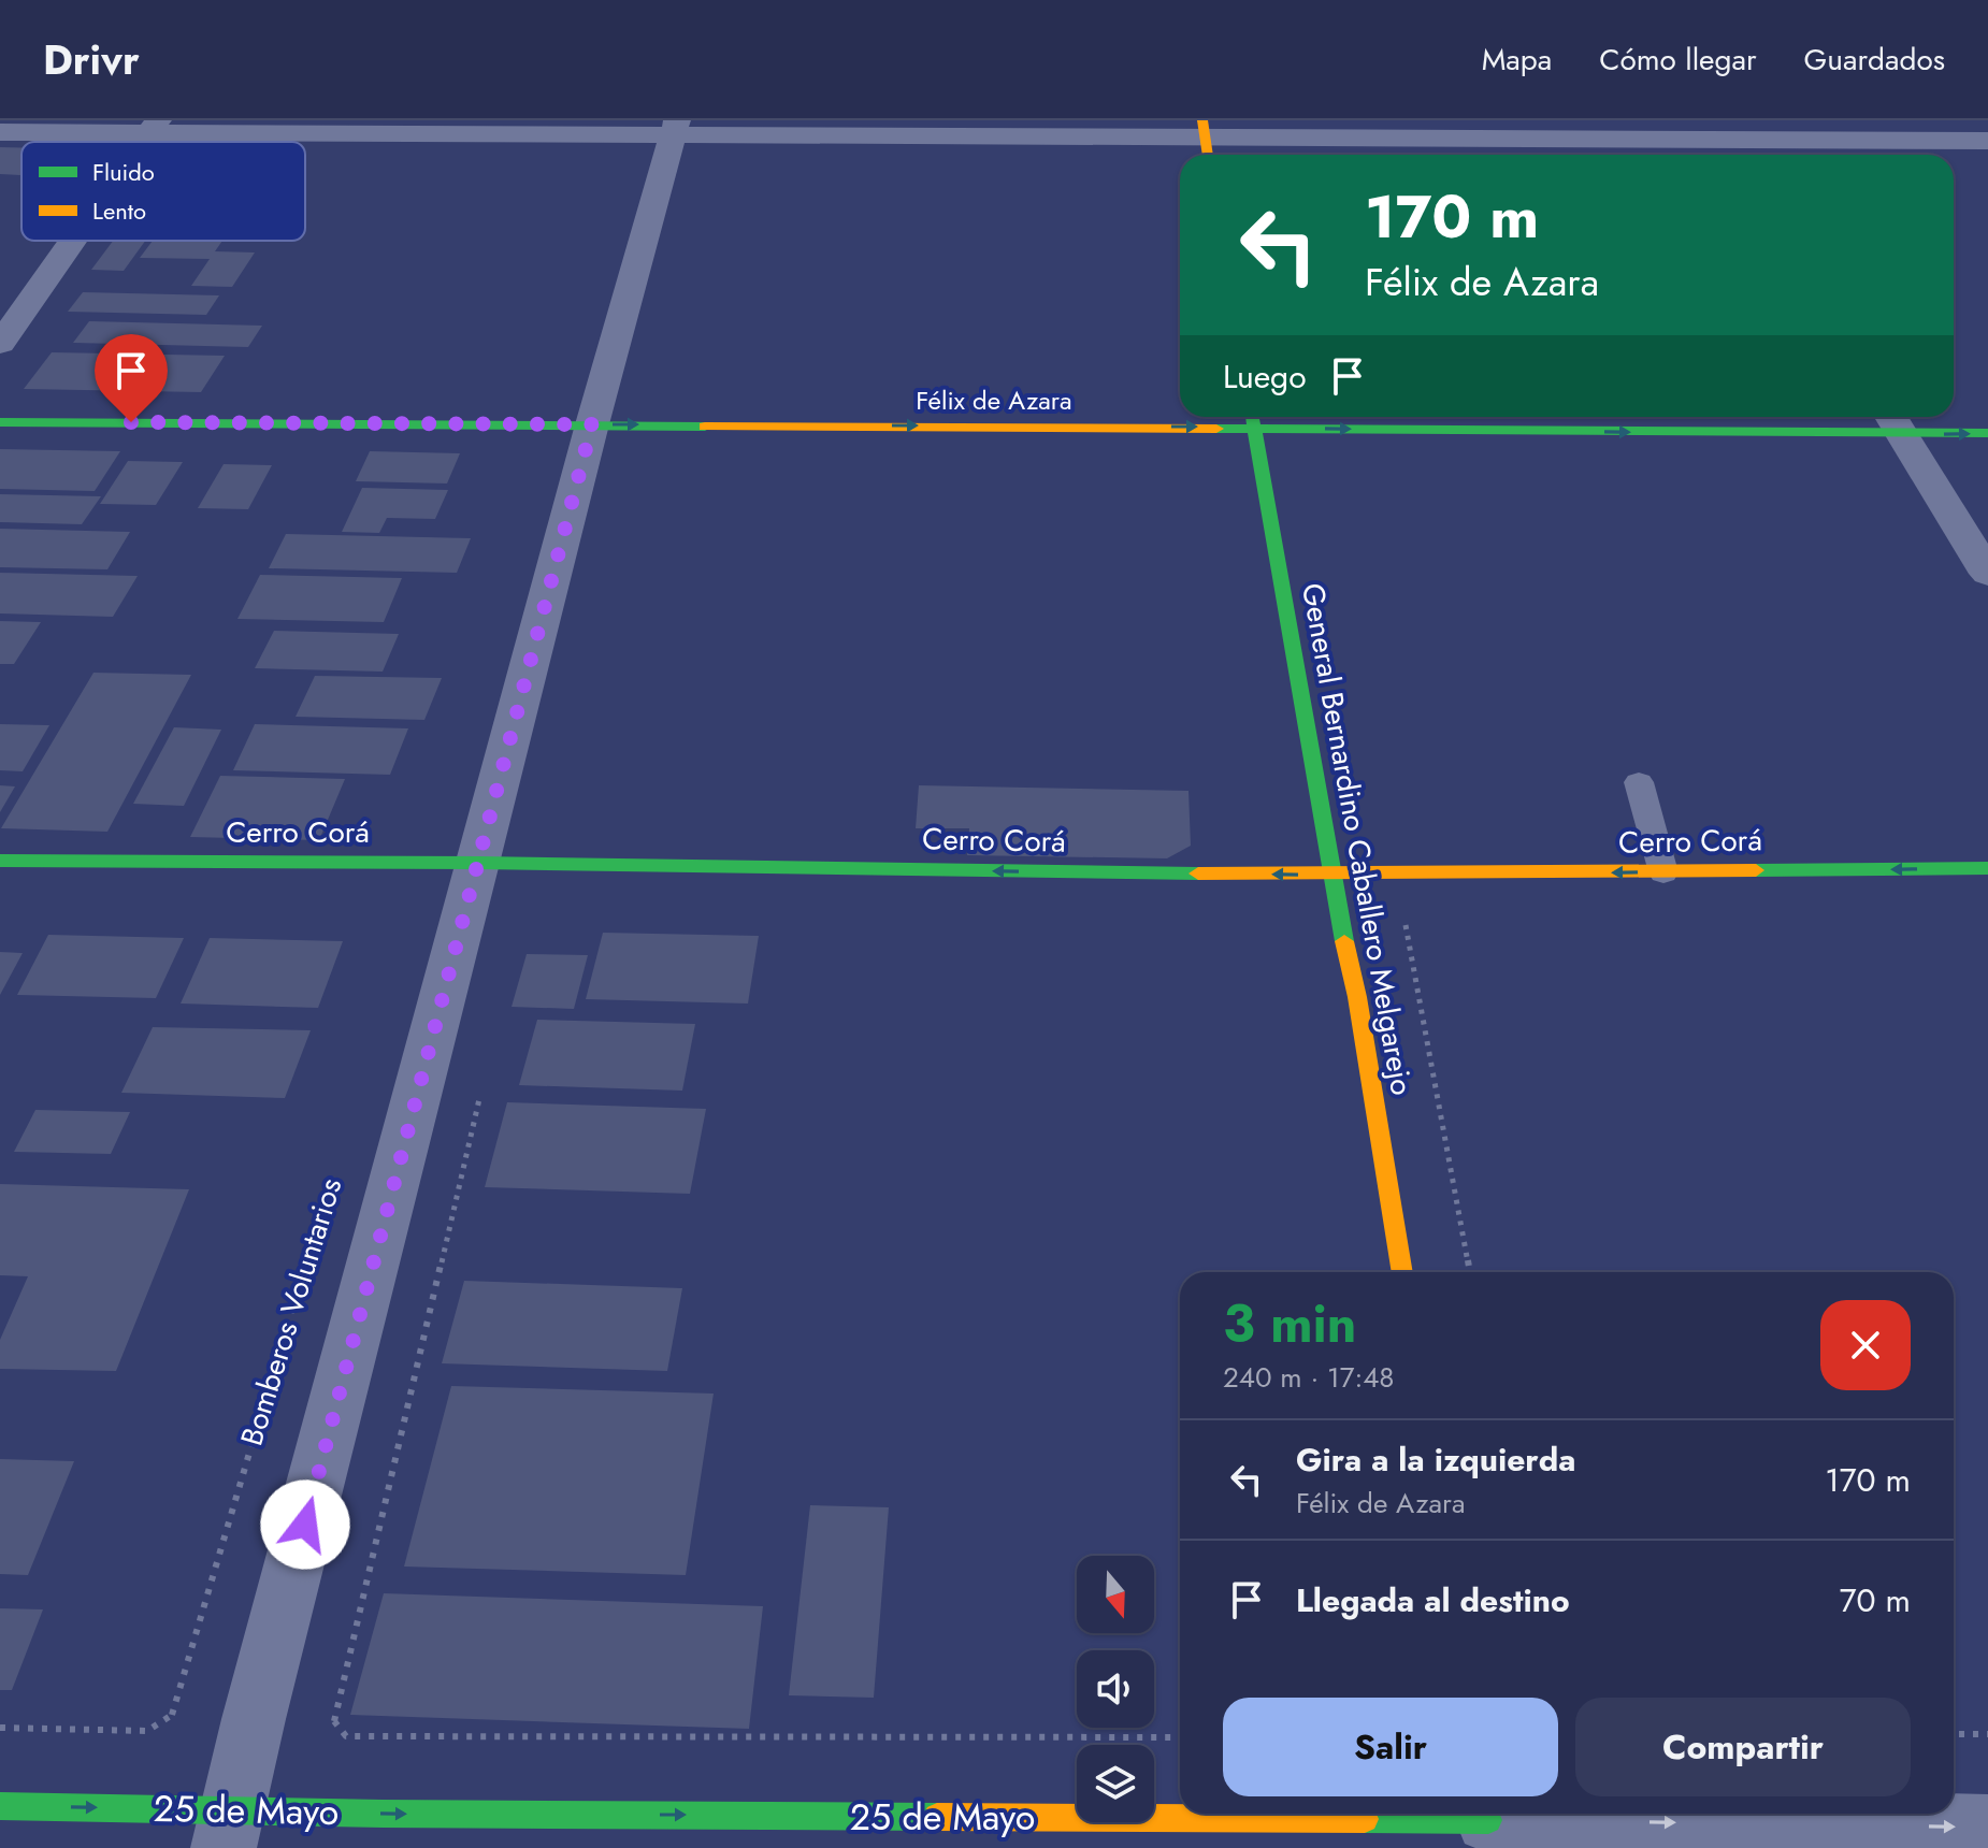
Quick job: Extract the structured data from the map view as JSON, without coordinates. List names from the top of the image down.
{
  "streets": {
    "street": [
      "Félix de Azara",
      "Cerro Corá",
      "General Bernardino Caballero Melgarejo",
      "Bomberos Voluntarios",
      "25 de Mayo"
    ]
  },
  "crossings": [
    ["Félix de Azara", "General Bernardino Caballero Melgarejo"],
    ["Félix de Azara", "Bomberos Voluntarios"],
    ["Cerro Corá", "General Bernardino Caballero Melgarejo"],
    ["Cerro Corá", "Bomberos Voluntarios"],
    ["Bomberos Voluntarios", "25 de Mayo"]
  ],
  "one_way": ["Félix de Azara", "Cerro Corá", "25 de Mayo"],
  "legend": ["Fluido", "Lento"],
  "north": "bottom",
  "page": {
    "header": "Drivr",
    "nav": ["Mapa", "Cómo llegar", "Guardados"],
    "turn": ["170 m", "Félix de Azara"],
    "then": "Luego",
    "heading": ["3 min", "240 m · 17:48"],
    "list": [
      {
        "name": "Gira a la izquierda",
        "note": "Félix de Azara",
        "value": "170 m"
      },
      {
        "name": "Llegada al destino",
        "value": "70 m"
      }
    ],
    "buttons": ["Salir", "Compartir"]
  }
}
